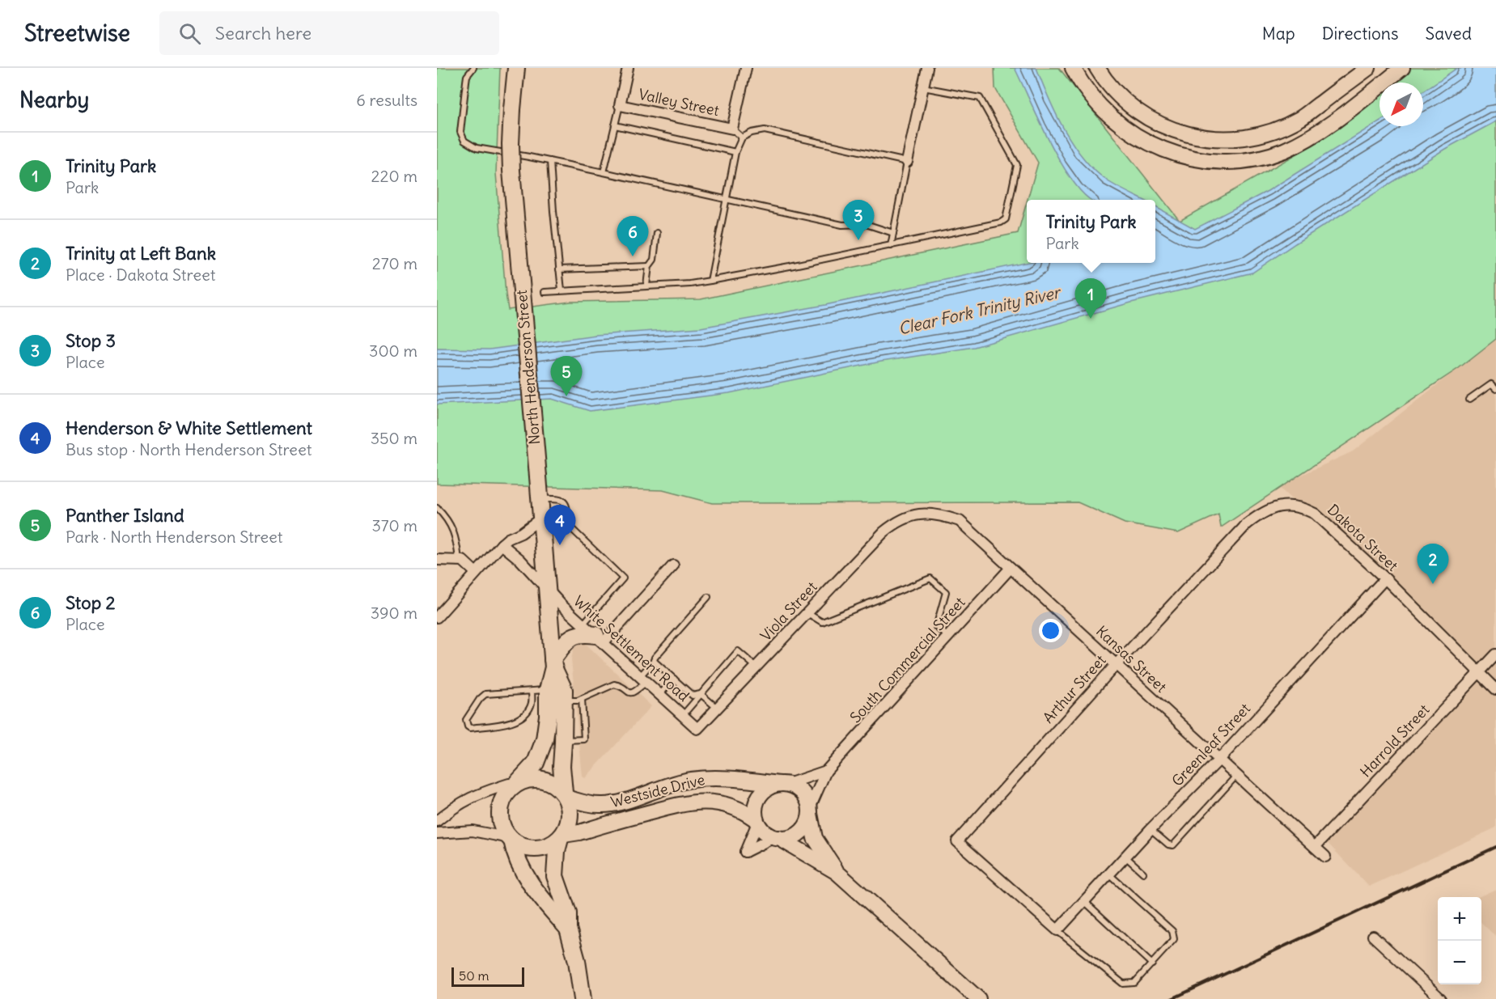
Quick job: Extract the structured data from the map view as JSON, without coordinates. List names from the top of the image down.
{
  "streets": {
    "main road": ["North Henderson Street", "Westside Drive"],
    "street": [
      "Valley Street",
      "Dakota Street",
      "Viola Street",
      "White Settlement Road",
      "Kansas Street",
      "South Commercial Street",
      "Arthur Street",
      "Harrold Street",
      "Greenleaf Street"
    ]
  },
  "crossings": [
    ["North Henderson Street", "White Settlement Road"],
    ["North Henderson Street", "Westside Drive"],
    ["Dakota Street", "Arthur Street"],
    ["Dakota Street", "Harrold Street"],
    ["Dakota Street", "Greenleaf Street"],
    ["Viola Street", "White Settlement Road"],
    ["Viola Street", "Kansas Street"],
    ["Kansas Street", "South Commercial Street"],
    ["Kansas Street", "Arthur Street"],
    ["Kansas Street", "Harrold Street"],
    ["Kansas Street", "Greenleaf Street"],
    ["South Commercial Street", "Westside Drive"],
    ["Arthur Street", "Greenleaf Street"]
  ],
  "water": ["Clear Fork Trinity River"],
  "scale_bar": "50 m",
  "north": "bottom left",
  "page": {
    "header": "Streetwise",
    "search": "Search here",
    "nav": ["Map", "Directions", "Saved"],
    "heading": ["Nearby", "6 results"],
    "list": [
      {
        "mark": "1",
        "name": "Trinity Park",
        "note": "Park",
        "value": "220 m"
      },
      {
        "mark": "2",
        "name": "Trinity at Left Bank",
        "note": "Place · Dakota Street",
        "value": "270 m"
      },
      {
        "mark": "3",
        "name": "Stop 3",
        "note": "Place",
        "value": "300 m"
      },
      {
        "mark": "4",
        "name": "Henderson & White Settlement",
        "note": "Bus stop · North Henderson Street",
        "value": "350 m"
      },
      {
        "mark": "5",
        "name": "Panther Island",
        "note": "Park · North Henderson Street",
        "value": "370 m"
      },
      {
        "mark": "6",
        "name": "Stop 2",
        "note": "Place",
        "value": "390 m"
      }
    ],
    "popup": ["Trinity Park", "Park"],
    "pins": [
      "3",
      "6",
      "1",
      "5",
      "4",
      "2"
    ],
    "map_buttons": ["+", "−"],
    "scale": "50 m"
  }
}
